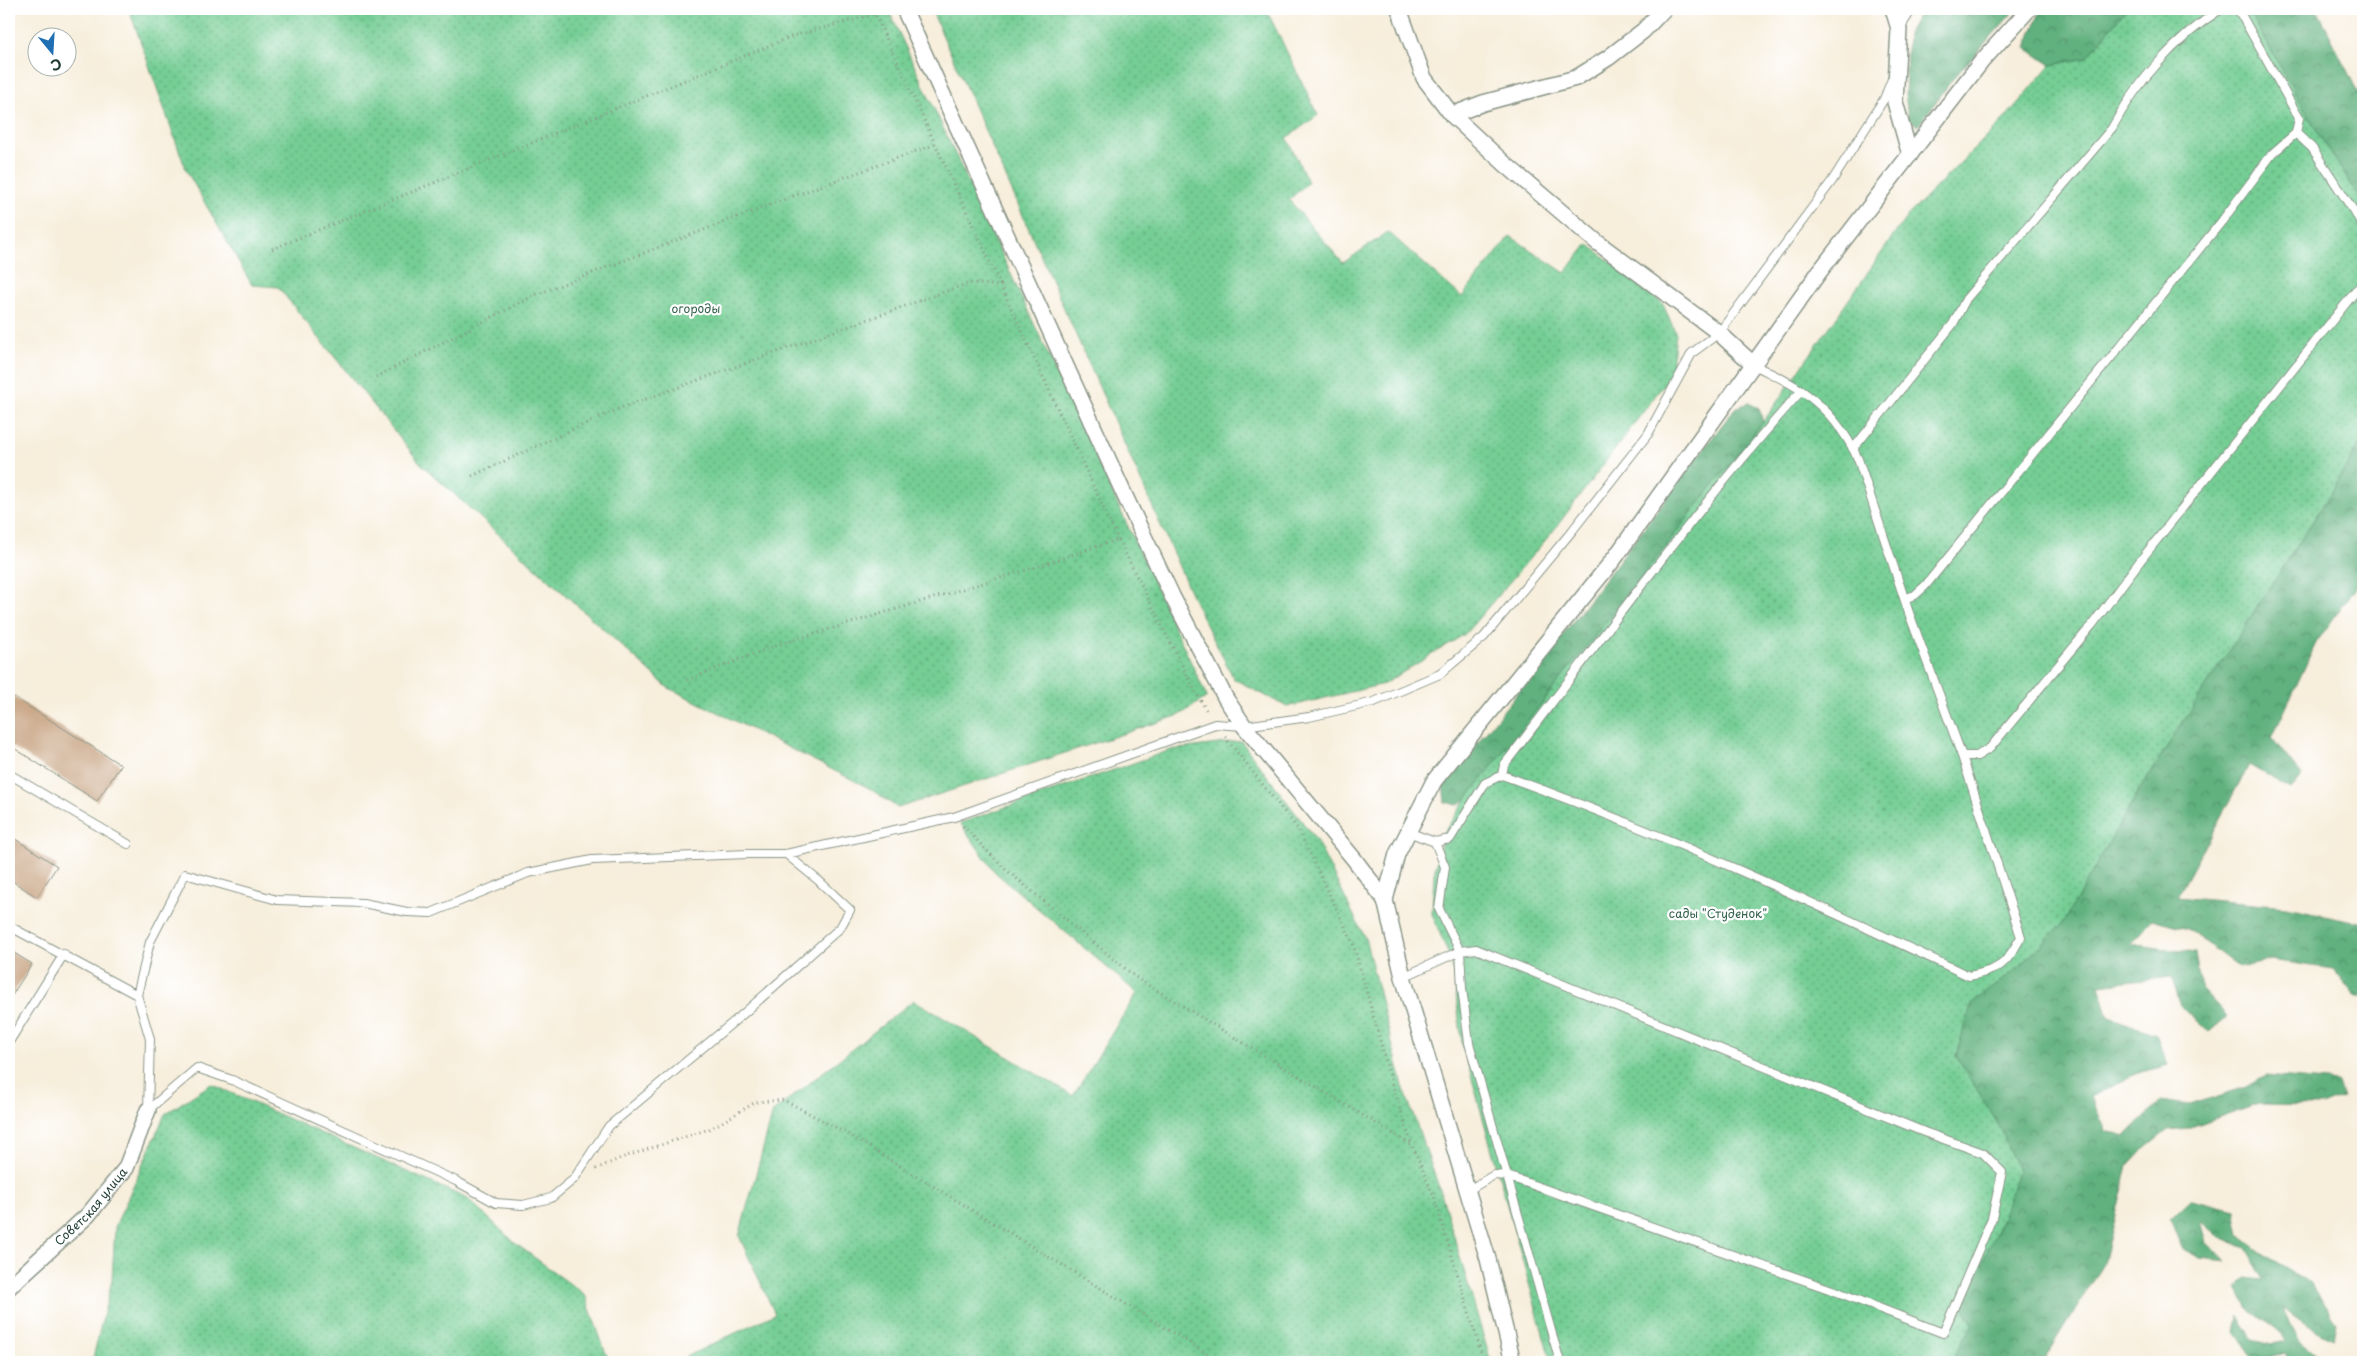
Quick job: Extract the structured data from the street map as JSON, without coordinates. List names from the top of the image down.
{
  "streets": {
    "street": ["Советская улица"]
  },
  "parks": ["огороды", "сады \"Студенок\""],
  "north": "bottom"
}
